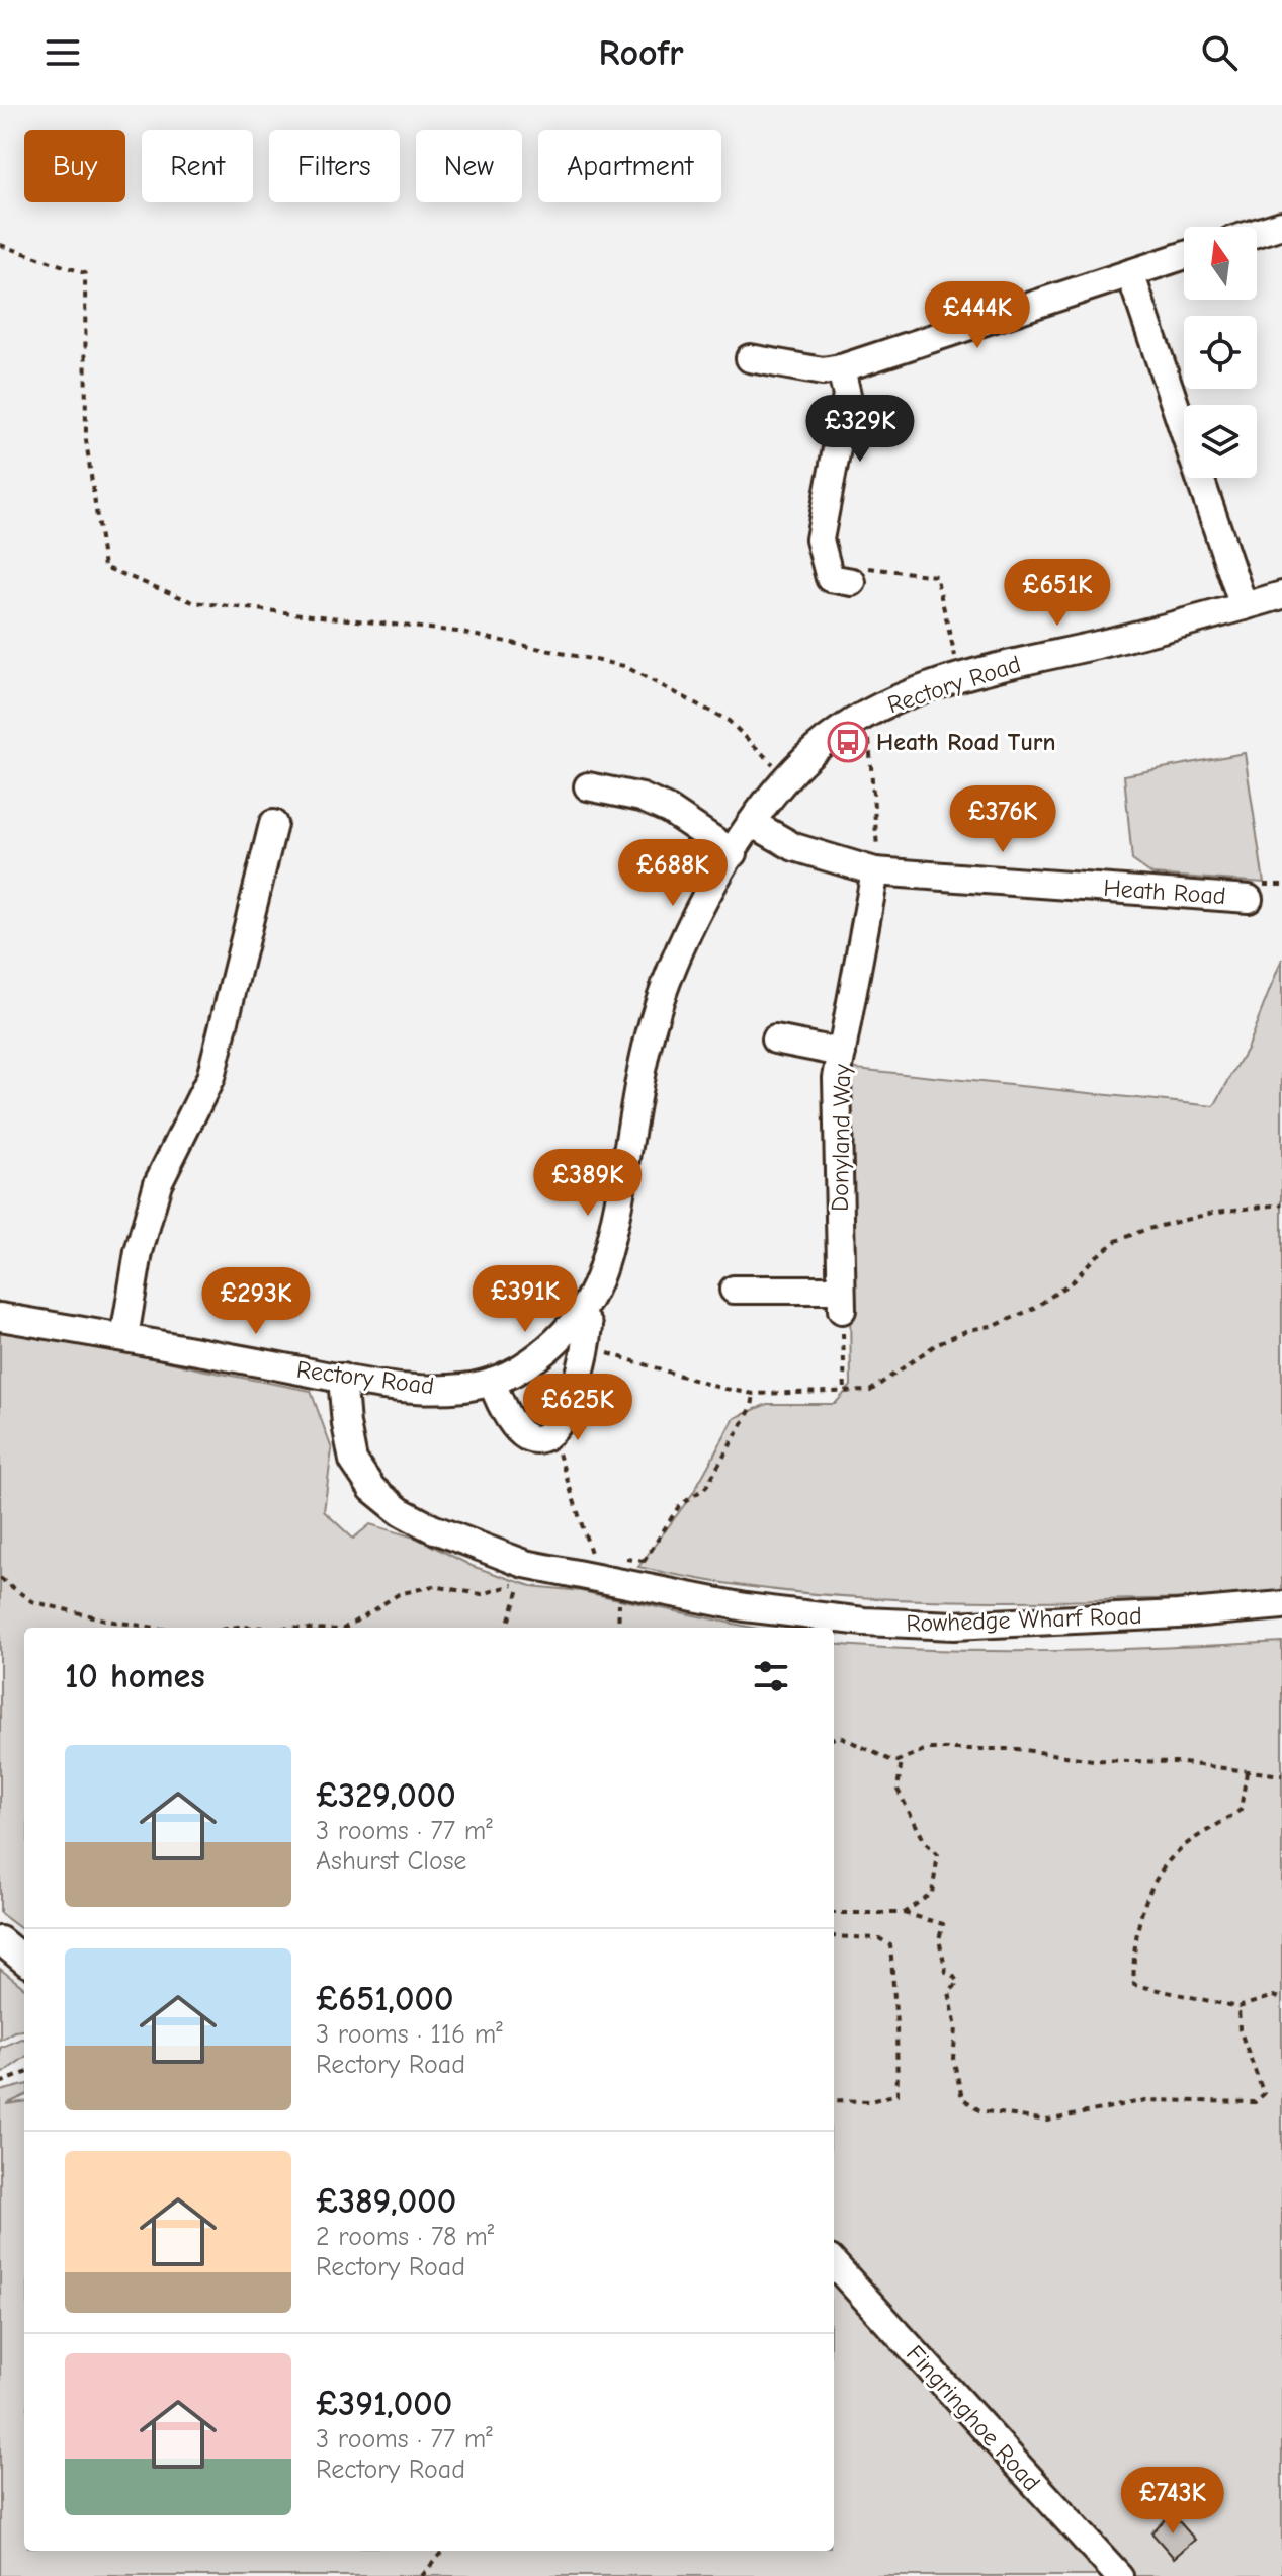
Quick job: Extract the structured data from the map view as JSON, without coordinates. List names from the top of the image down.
{
  "streets": {
    "street": [
      "Rectory Road",
      "Heath Road",
      "Donyland Way",
      "Rowhedge Wharf Road",
      "Fingringhoe Road"
    ]
  },
  "crossings": [
    ["Rectory Road", "Heath Road"],
    ["Rectory Road", "Rowhedge Wharf Road"],
    ["Heath Road", "Donyland Way"]
  ],
  "places": {
    "bus stop": ["Heath Road Turn"]
  },
  "north": "top",
  "page": {
    "header": "Roofr",
    "chip": [
      "Buy",
      "Rent",
      "Filters",
      "New",
      "Apartment"
    ],
    "price": [
      "£444K",
      "£329K",
      "£651K",
      "£376K",
      "£688K",
      "£389K",
      "£391K",
      "£293K",
      "£625K",
      "£743K"
    ],
    "heading": "10 homes",
    "list": [
      {
        "name": "£329,000",
        "note": "3 rooms · 77 m² · Ashurst Close"
      },
      {
        "name": "£651,000",
        "note": "3 rooms · 116 m² · Rectory Road"
      },
      {
        "name": "£389,000",
        "note": "2 rooms · 78 m² · Rectory Road"
      },
      {
        "name": "£391,000",
        "note": "3 rooms · 77 m² · Rectory Road"
      }
    ]
  }
}
